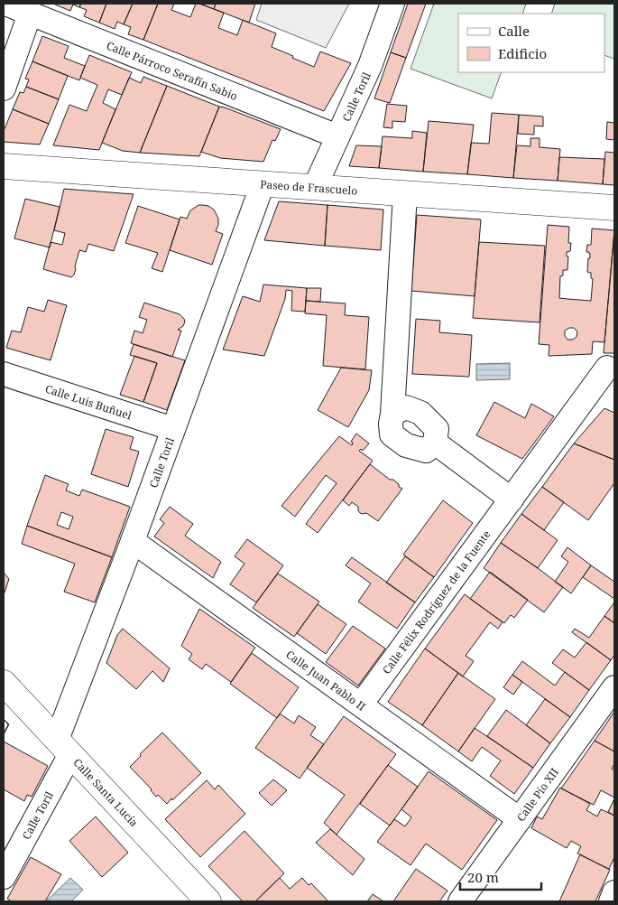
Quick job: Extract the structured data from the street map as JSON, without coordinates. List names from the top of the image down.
{
  "streets": {
    "street": [
      "Calle Párroco Serafín Sabio",
      "Calle Toril",
      "Paseo de Frascuelo",
      "Calle Luis Buñuel",
      "Calle Félix Rodríguez de la Fuente",
      "Calle Juan Pablo II",
      "Calle Santa Lucía",
      "Calle Pío XII"
    ]
  },
  "crossings": [
    ["Calle Párroco Serafín Sabio", "Calle Toril"],
    ["Calle Toril", "Paseo de Frascuelo"],
    ["Calle Toril", "Calle Luis Buñuel"],
    ["Calle Toril", "Calle Juan Pablo II"],
    ["Calle Toril", "Calle Santa Lucía"],
    ["Calle Félix Rodríguez de la Fuente", "Calle Juan Pablo II"],
    ["Calle Juan Pablo II", "Calle Pío XII"]
  ],
  "legend": ["Calle", "Edificio"],
  "scale_bar": "20 m"
}
